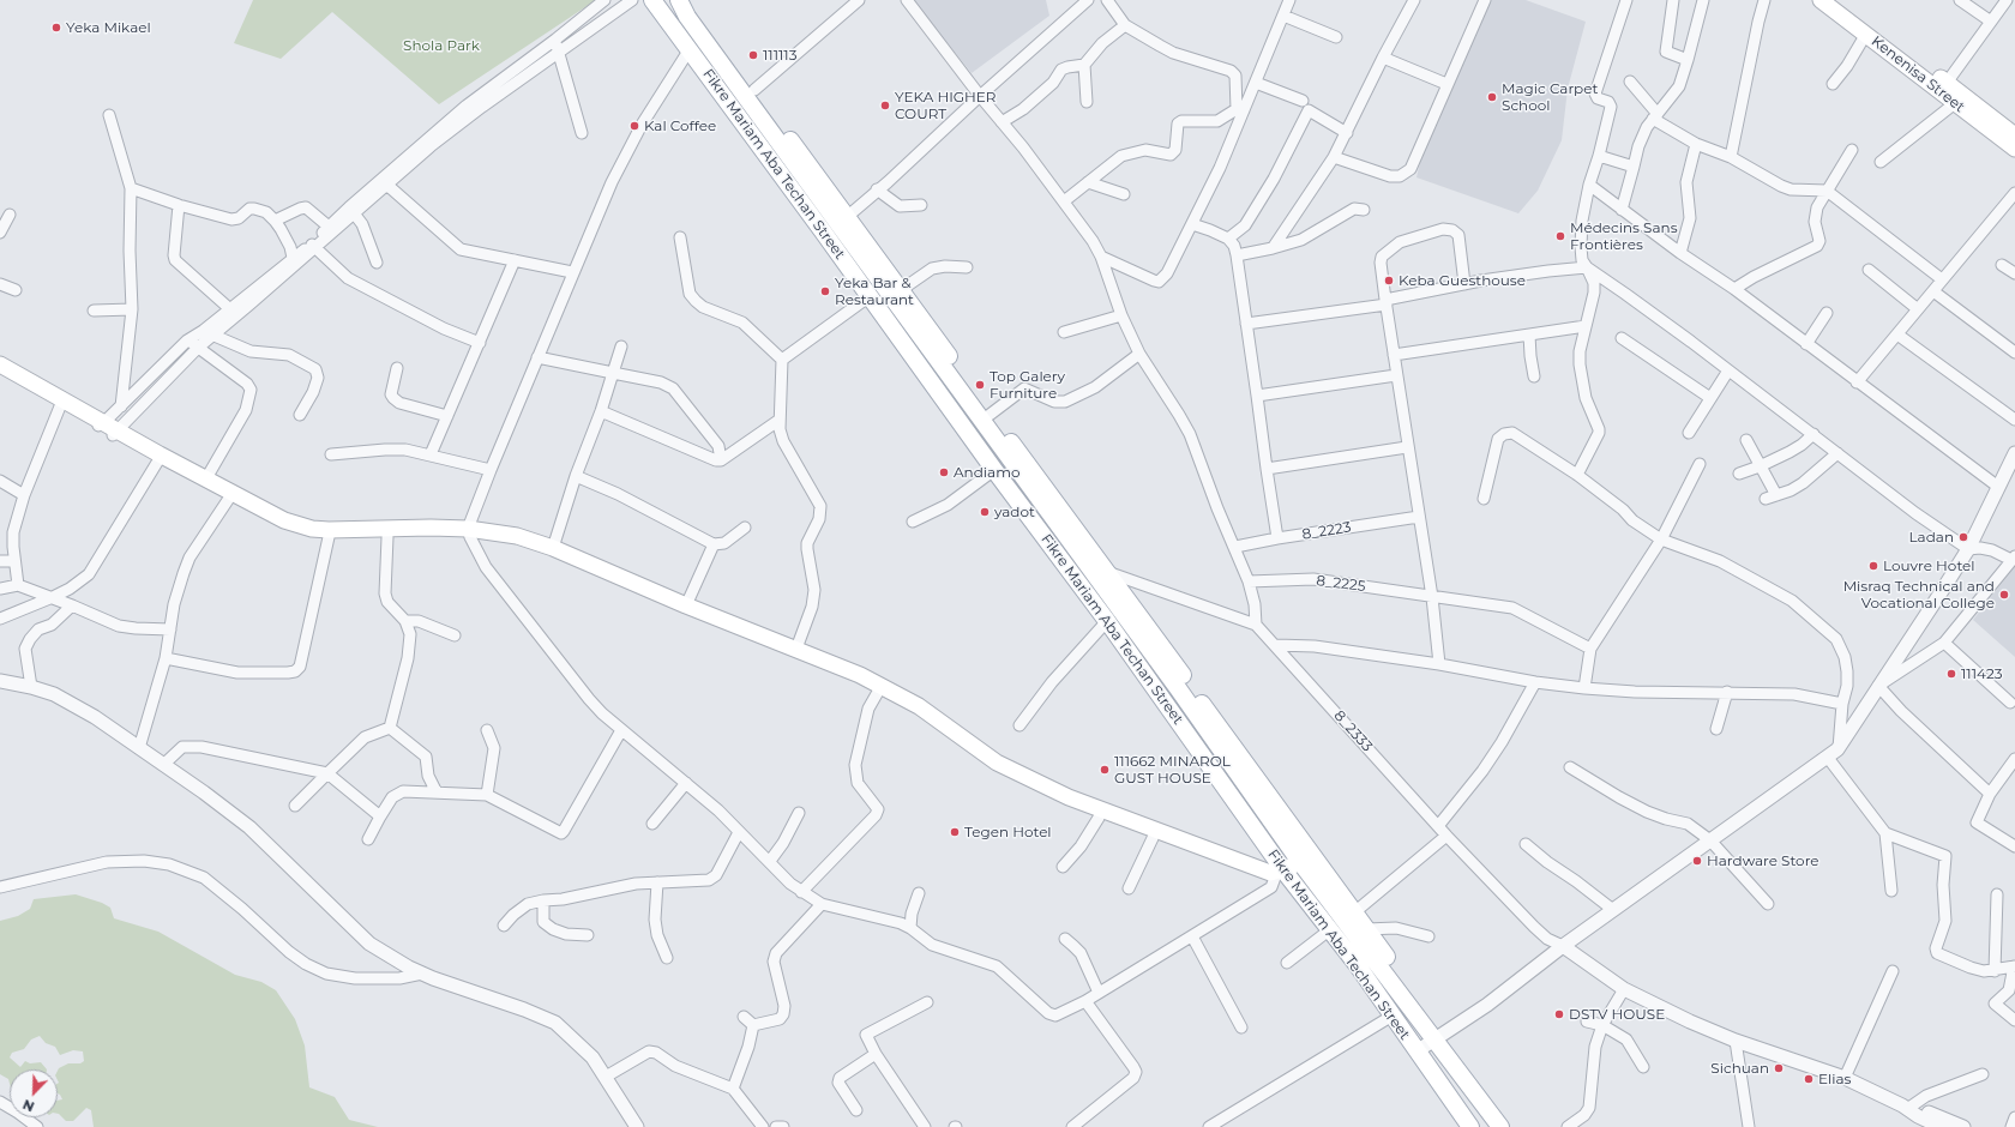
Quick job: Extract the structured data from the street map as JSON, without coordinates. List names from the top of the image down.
{
  "streets": {
    "main road": ["Kenenisa Street", "Fikre Mariam Aba Techan Street"],
    "street": ["8_2223", "8_2225", "8_2333"]
  },
  "parks": ["Shola Park"],
  "places": [
    "Yeka Mikael",
    "111113",
    "Magic Carpet School",
    "YEKA HIGHER COURT",
    "Kal Coffee",
    "Médecins Sans Frontières",
    "Keba Guesthouse",
    "Yeka Bar & Restaurant",
    "Top Galery Furniture",
    "Andiamo",
    "yadot",
    "Ladan",
    "Louvre Hotel",
    "Misraq Technical and Vocational College",
    "111423",
    "111662 MINAROL GUST HOUSE",
    "Tegen Hotel",
    "Hardware Store",
    "DSTV HOUSE",
    "Sichuan",
    "Elias"
  ],
  "north": "bottom left"
}
